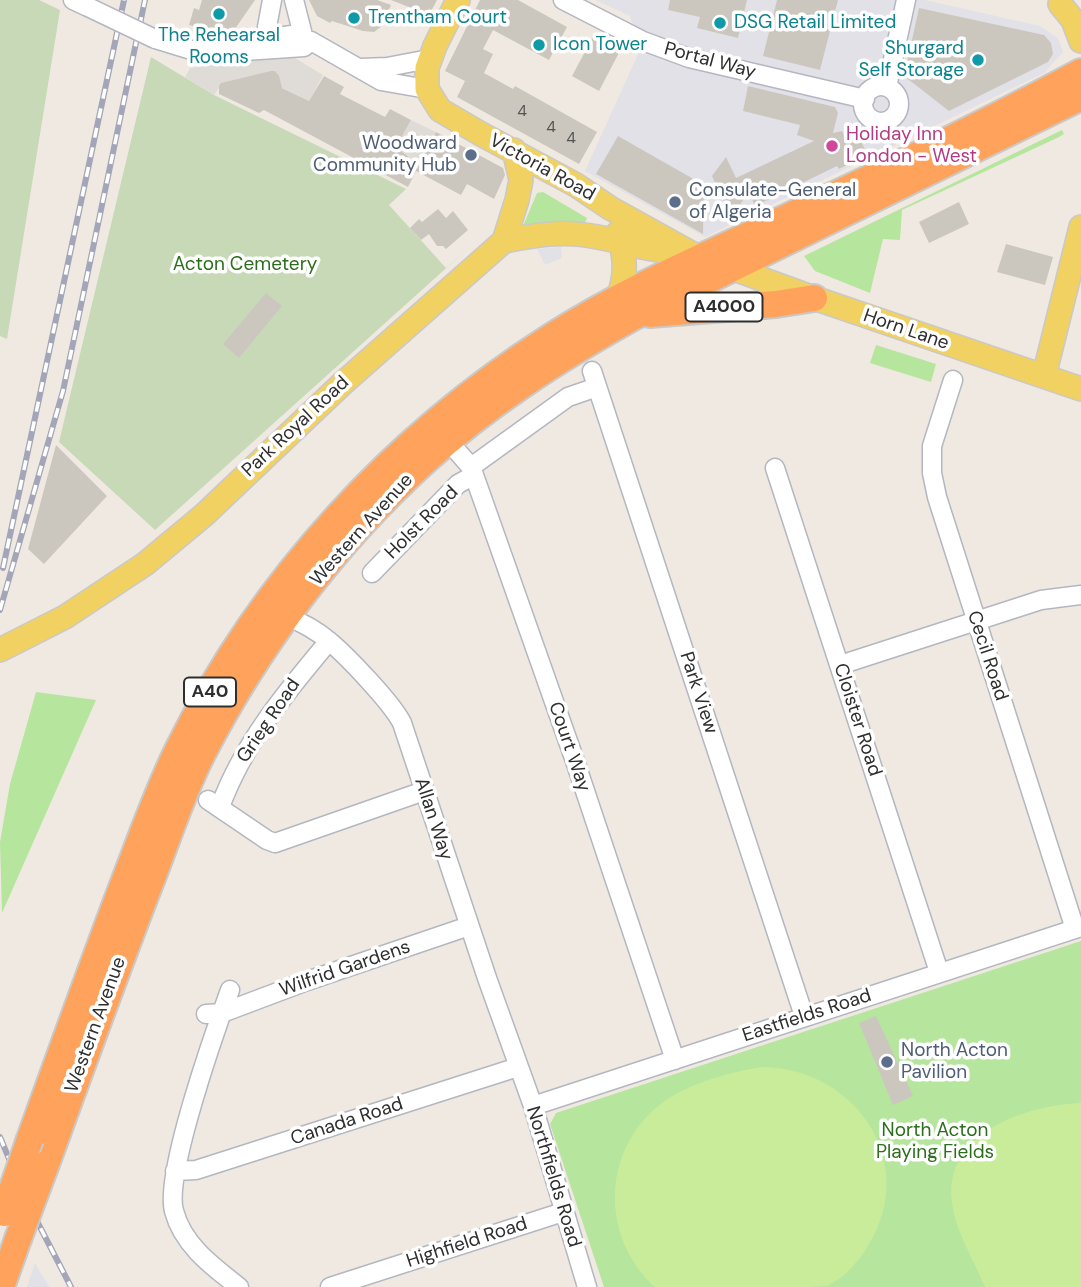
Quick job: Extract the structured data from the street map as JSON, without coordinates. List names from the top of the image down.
{
  "streets": {
    "highway": ["A4000", "Western Avenue", "A40"],
    "main road": ["Victoria Road", "Horn Lane", "Park Royal Road"],
    "street": [
      "Portal Way",
      "Holst Road",
      "Cecil Road",
      "Park View",
      "Cloister Road",
      "Grieg Road",
      "Court Way",
      "Allan Way",
      "Wilfrid Gardens",
      "Eastfields Road",
      "Canada Road",
      "Northfields Road",
      "Highfield Road"
    ]
  },
  "crossings": [
    ["Victoria Road", "Horn Lane"],
    ["Victoria Road", "Western Avenue"],
    ["A4000", "Horn Lane"],
    ["A4000", "Western Avenue"],
    ["Horn Lane", "Western Avenue"],
    ["Holst Road", "Park View"],
    ["Holst Road", "Court Way"],
    ["Western Avenue", "Court Way"],
    ["Western Avenue", "Allan Way"],
    ["Cecil Road", "Eastfields Road"],
    ["Park View", "Eastfields Road"],
    ["Cloister Road", "Eastfields Road"],
    ["Grieg Road", "Allan Way"],
    ["Court Way", "Eastfields Road"],
    ["Allan Way", "Wilfrid Gardens"],
    ["Allan Way", "Canada Road"],
    ["Allan Way", "Northfields Road"],
    ["Eastfields Road", "Northfields Road"],
    ["Canada Road", "Northfields Road"],
    ["Northfields Road", "Highfield Road"]
  ],
  "parks": ["Acton Cemetery", "North Acton Playing Fields"],
  "places": [
    "The Rehearsal Rooms",
    "Trentham Court",
    "DSG Retail Limited",
    "Icon Tower",
    "Shurgard Self Storage",
    "Holiday Inn London - West",
    "Woodward Community Hub",
    "Consulate-General of Algeria",
    "North Acton Pavilion"
  ],
  "house_numbers": ["4", "4", "4"]
}
